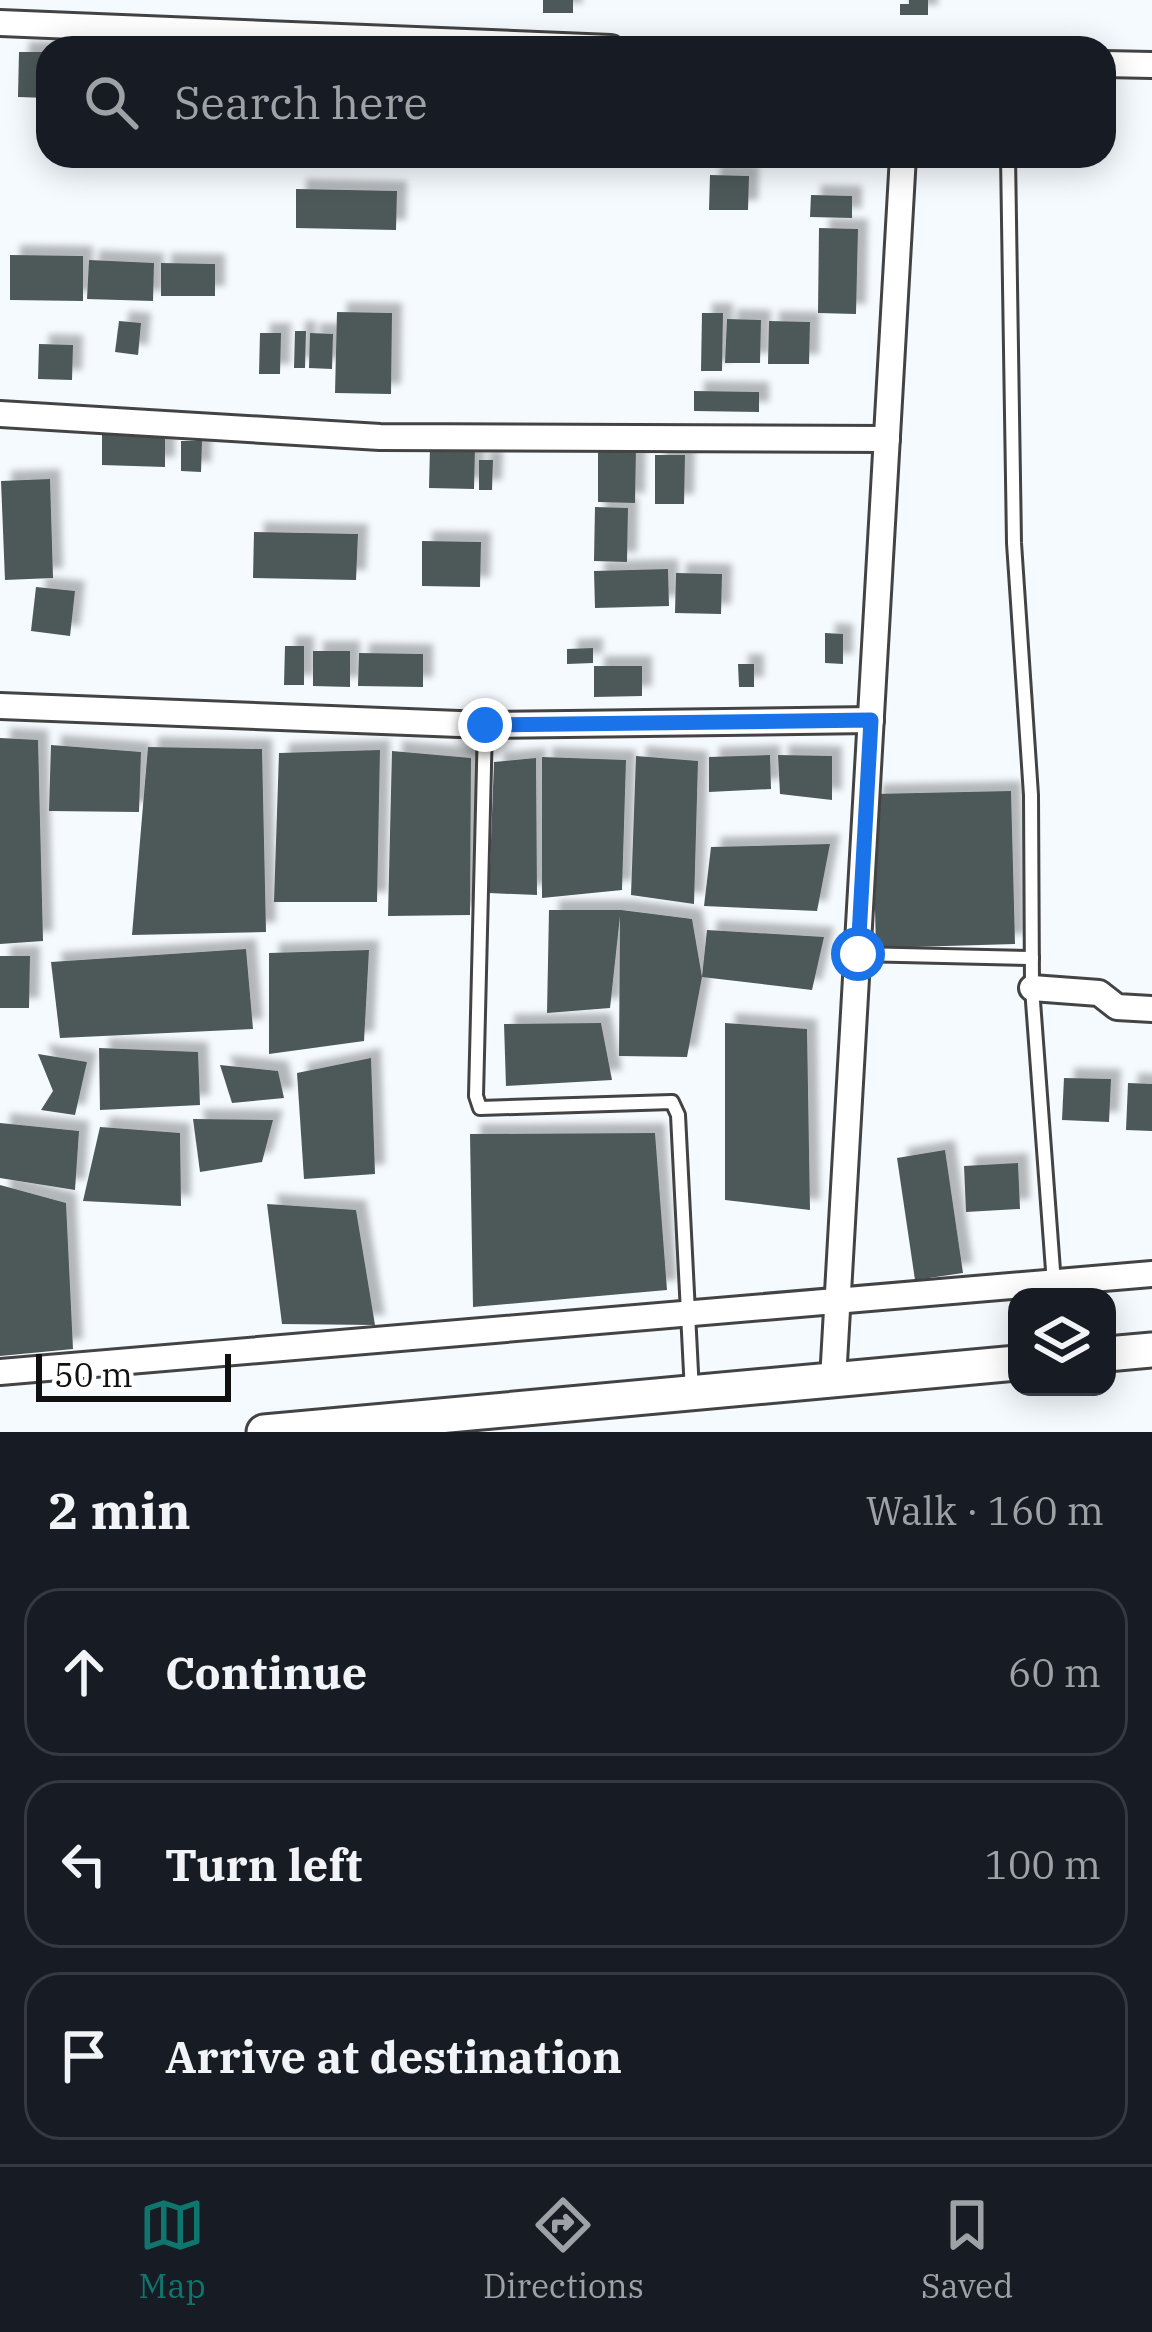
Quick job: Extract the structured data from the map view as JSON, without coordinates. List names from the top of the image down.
{
  "scale_bar": "50 m",
  "page": {
    "search": "Search here",
    "scale": "50 m",
    "heading": ["2 min", "Walk · 160 m"],
    "list": [
      ["Continue", "60 m"],
      ["Turn left", "100 m"],
      "Arrive at destination"
    ],
    "nav": ["Map", "Directions", "Saved"]
  }
}
